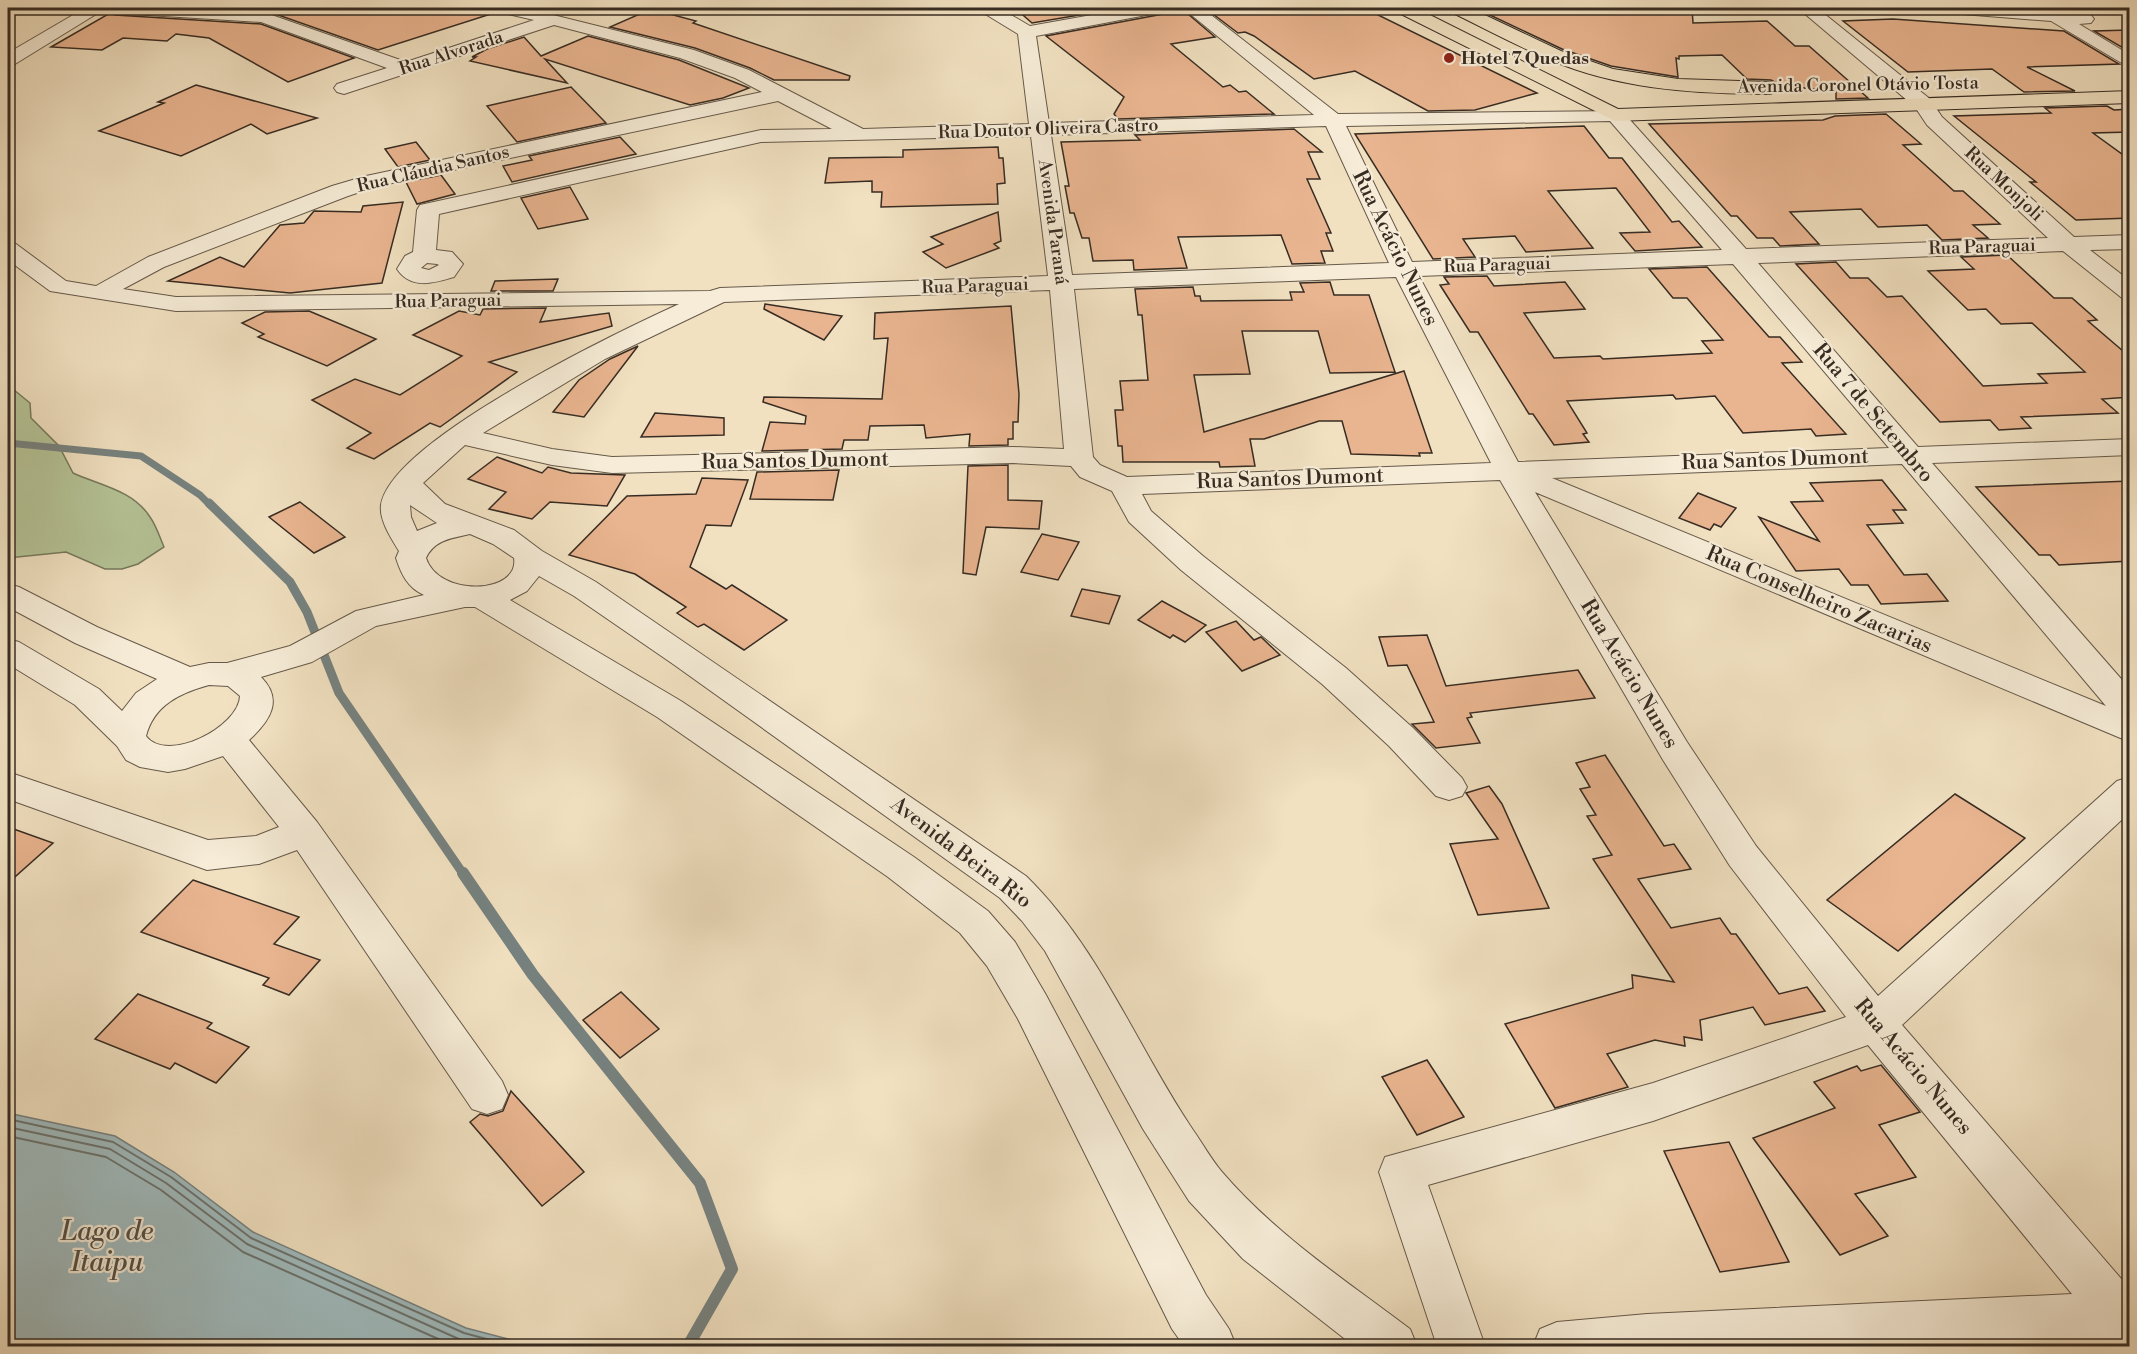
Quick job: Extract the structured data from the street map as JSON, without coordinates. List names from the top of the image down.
{
  "streets": {
    "main road": ["Avenida Coronel Otávio Tosta"],
    "street": [
      "Rua Alvorada",
      "Rua Doutor Oliveira Castro",
      "Rua Cláudia Santos",
      "Rua Monjoli",
      "Avenida Paraná",
      "Rua Paraguai",
      "Rua Acácio Nunes",
      "Rua 7 de Setembro",
      "Rua Santos Dumont",
      "Rua Conselheiro Zacarias",
      "Avenida Beira Rio"
    ]
  },
  "crossings": [
    ["Rua Alvorada", "Rua Doutor Oliveira Castro"],
    ["Avenida Coronel Otávio Tosta", "Rua Doutor Oliveira Castro"],
    ["Avenida Coronel Otávio Tosta", "Rua Monjoli"],
    ["Avenida Coronel Otávio Tosta", "Rua 7 de Setembro"],
    ["Rua Doutor Oliveira Castro", "Rua Cláudia Santos"],
    ["Rua Doutor Oliveira Castro", "Avenida Paraná"],
    ["Rua Doutor Oliveira Castro", "Rua Acácio Nunes"],
    ["Rua Doutor Oliveira Castro", "Rua 7 de Setembro"],
    ["Rua Cláudia Santos", "Rua Paraguai"],
    ["Rua Monjoli", "Rua Paraguai"],
    ["Avenida Paraná", "Rua Paraguai"],
    ["Avenida Paraná", "Rua Santos Dumont"],
    ["Rua Paraguai", "Rua Acácio Nunes"],
    ["Rua Paraguai", "Rua 7 de Setembro"],
    ["Rua Paraguai", "Rua Santos Dumont"],
    ["Rua Acácio Nunes", "Rua Santos Dumont"],
    ["Rua Acácio Nunes", "Rua Conselheiro Zacarias"],
    ["Rua 7 de Setembro", "Rua Santos Dumont"],
    ["Rua Santos Dumont", "Rua Conselheiro Zacarias"]
  ],
  "water": ["Lago de Itaipu"],
  "places": ["Hotel 7 Quedas"]
}
